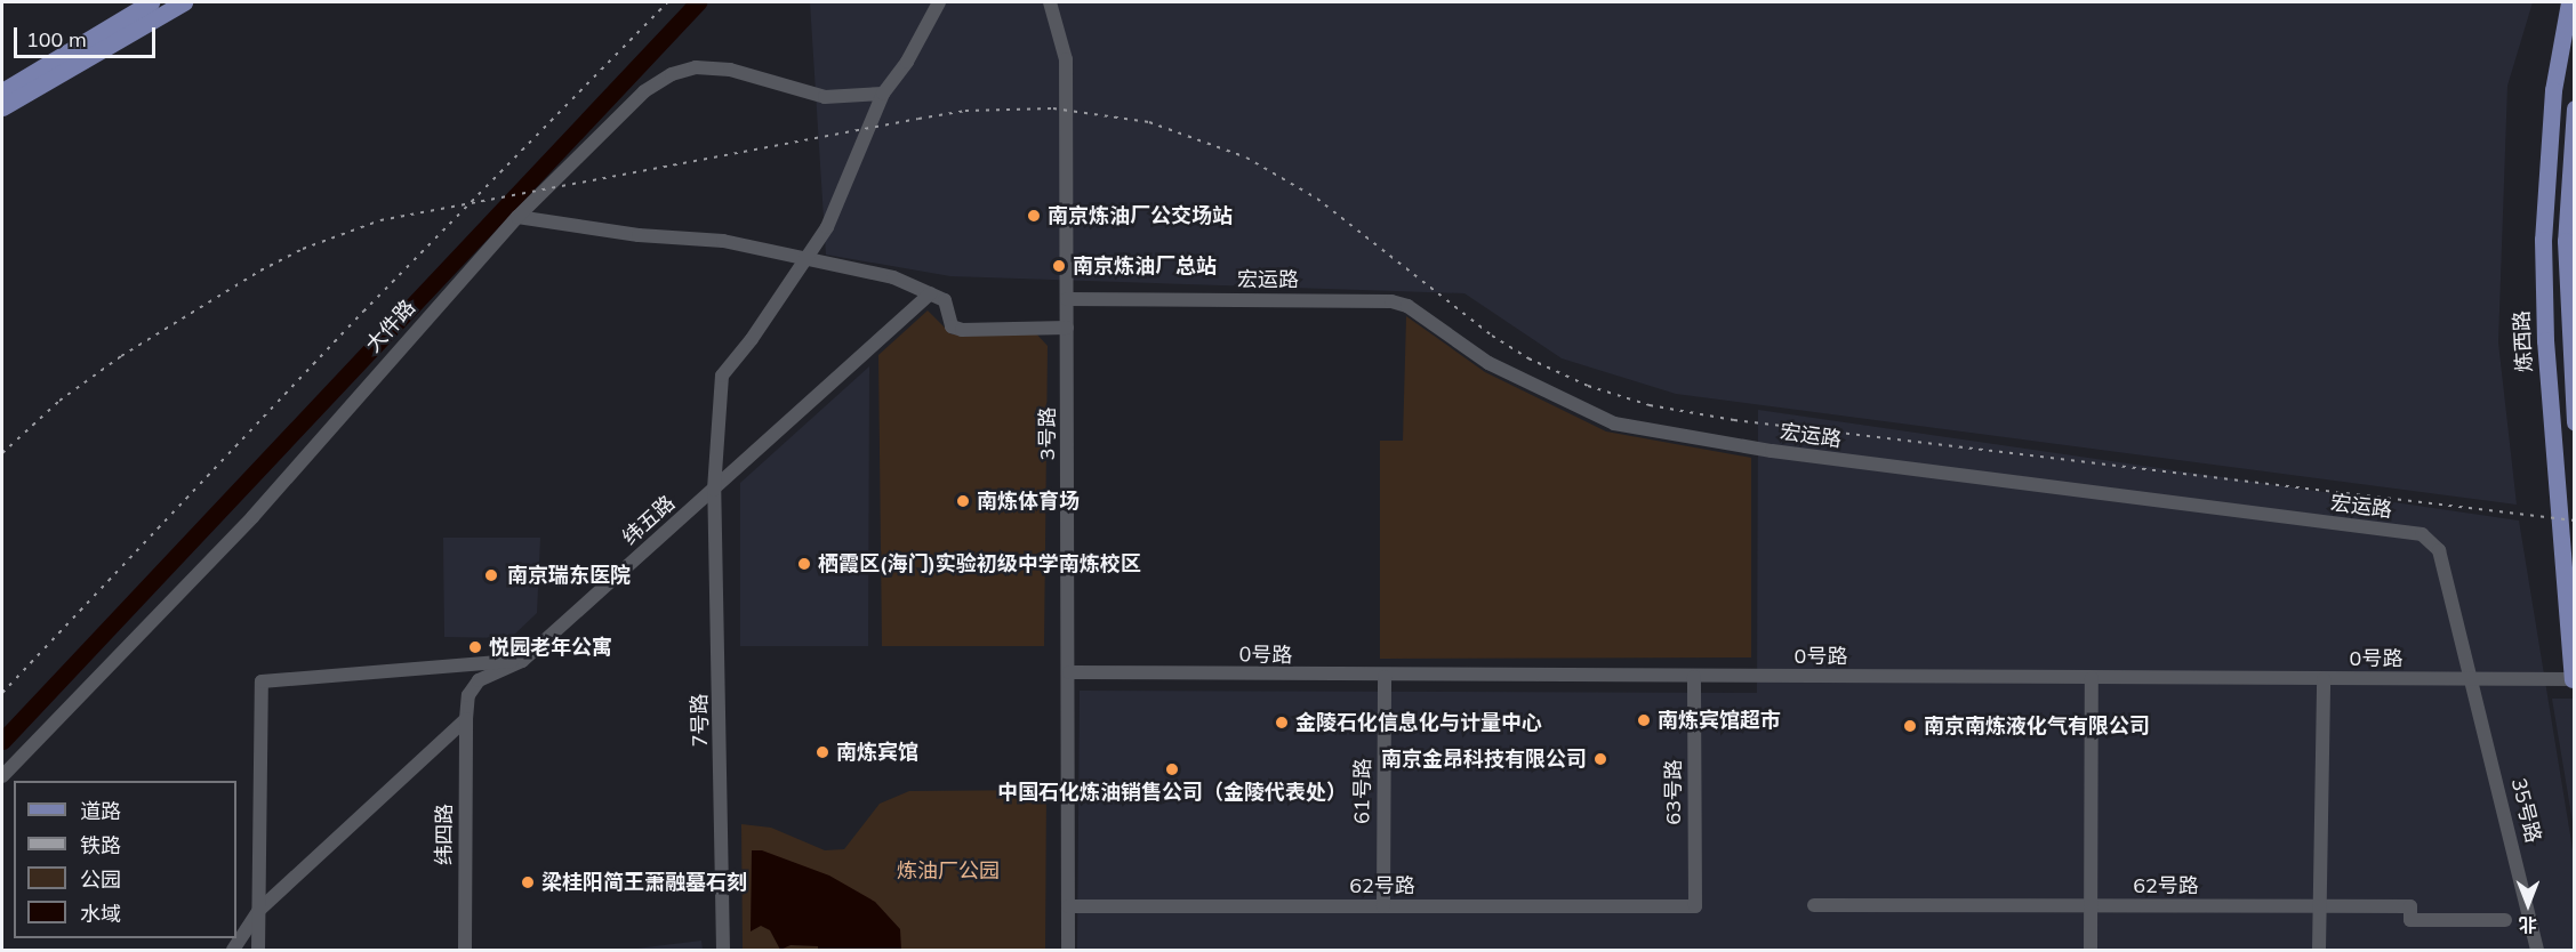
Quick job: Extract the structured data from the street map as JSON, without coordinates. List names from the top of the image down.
{
  "streets": {
    "main road": ["炼西路"],
    "street": [
      "宏运路",
      "大件路",
      "3号路",
      "纬五路",
      "0号路",
      "7号路",
      "61号路",
      "63号路",
      "35号路",
      "纬四路",
      "62号路"
    ]
  },
  "crossings": [
    ["宏运路", "3号路"],
    ["宏运路", "0号路"],
    ["宏运路", "35号路"],
    ["大件路", "7号路"],
    ["炼西路", "0号路"],
    ["3号路", "0号路"],
    ["3号路", "62号路"],
    ["纬五路", "7号路"],
    ["纬五路", "纬四路"],
    ["0号路", "61号路"],
    ["0号路", "63号路"],
    ["0号路", "35号路"],
    ["61号路", "62号路"],
    ["63号路", "62号路"]
  ],
  "parks": ["炼油厂公园"],
  "places": [
    "南京炼油厂公交场站",
    "南京炼油厂总站",
    "南炼体育场",
    "栖霞区(海门)实验初级中学南炼校区",
    "南京瑞东医院",
    "悦园老年公寓",
    "南炼宾馆超市",
    "金陵石化信息化与计量中心",
    "南京南炼液化气有限公司",
    "南炼宾馆",
    "南京金昂科技有限公司",
    "中国石化炼油销售公司（金陵代表处）",
    "梁桂阳简王萧融墓石刻"
  ],
  "legend": [
    "道路",
    "铁路",
    "公园",
    "水域"
  ],
  "scale_bar": "100 m",
  "north": "bottom"
}
